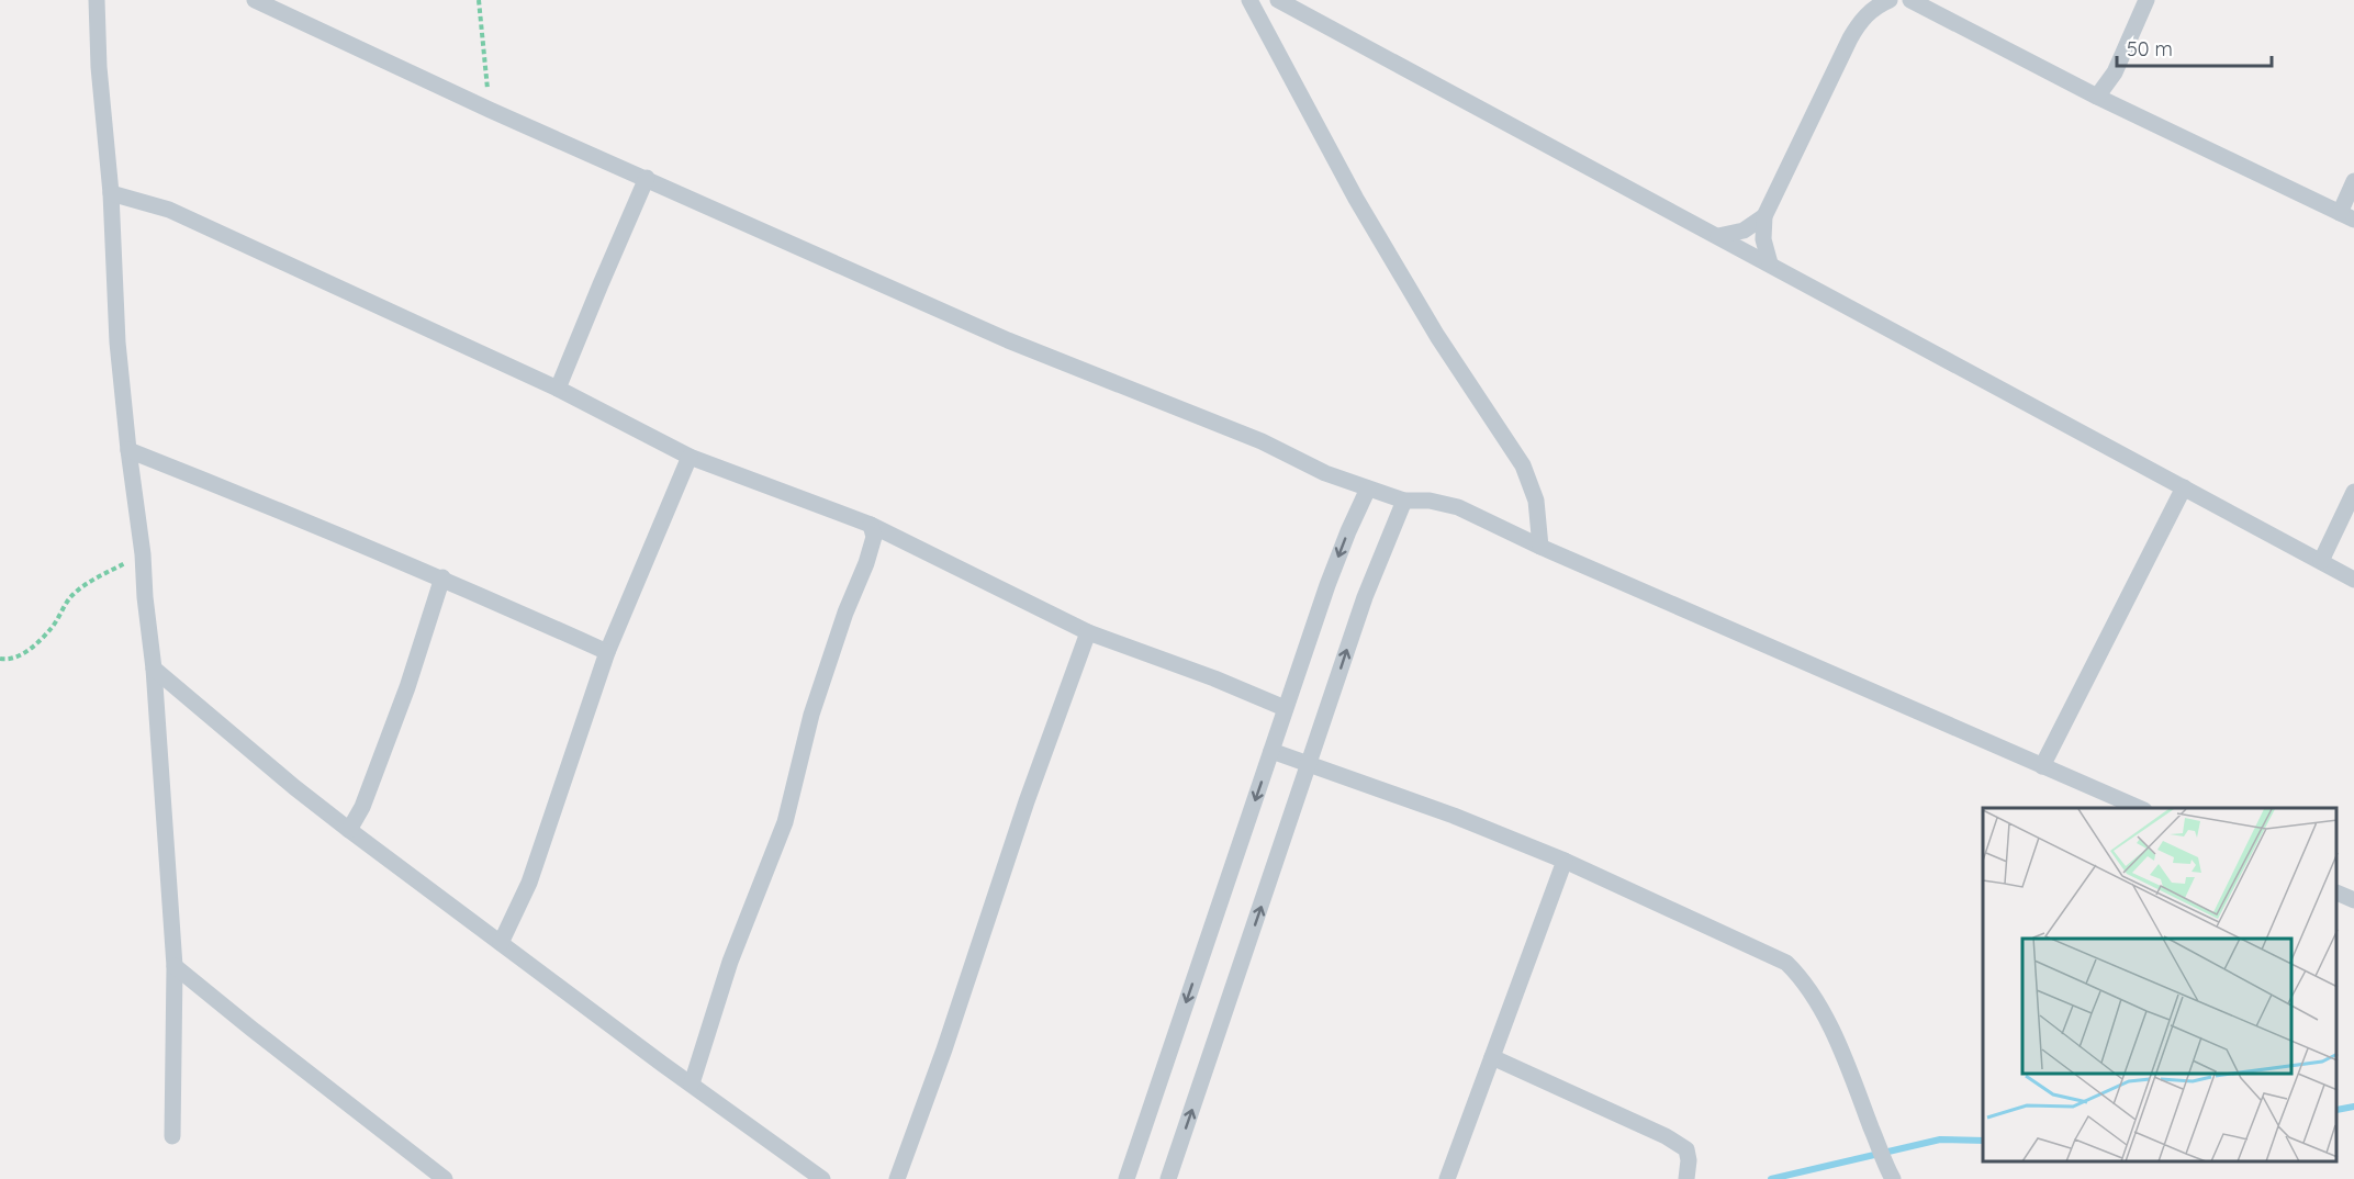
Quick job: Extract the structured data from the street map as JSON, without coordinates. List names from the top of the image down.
{
  "scale_bar": "50 m"
}
